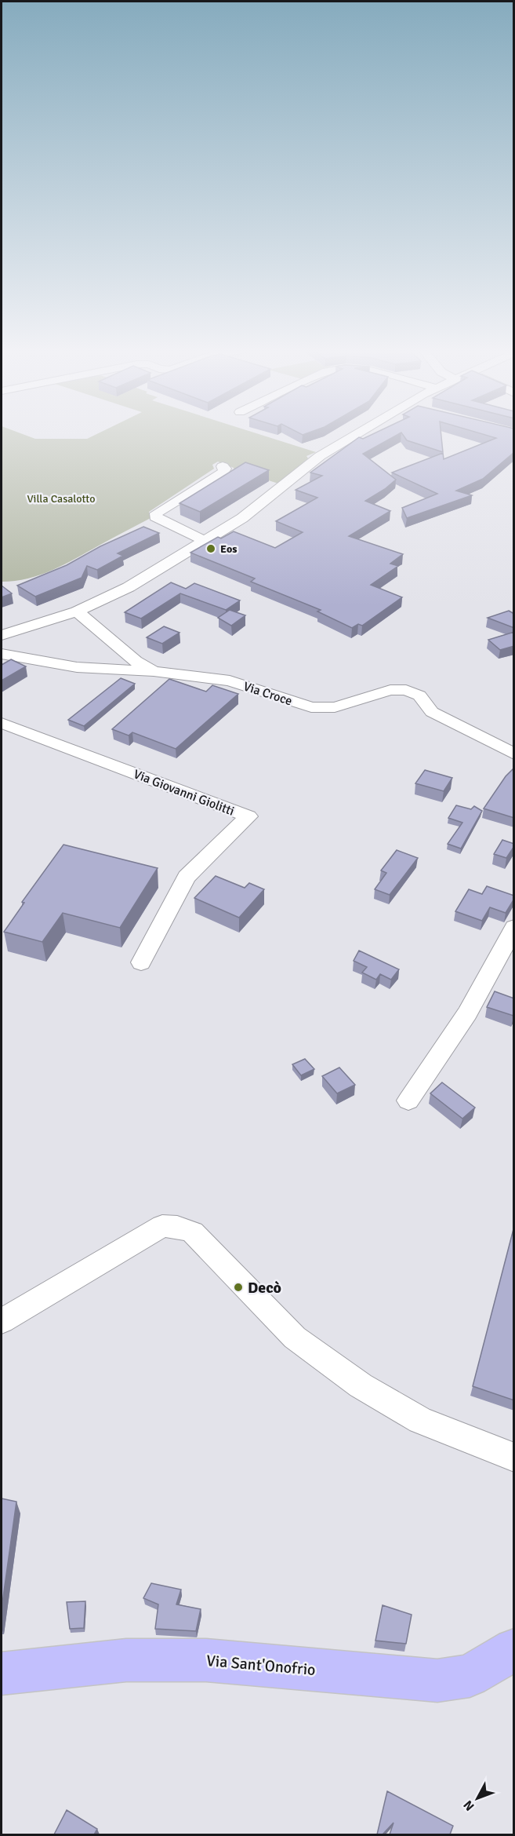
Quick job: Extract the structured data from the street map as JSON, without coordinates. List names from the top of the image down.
{
  "streets": {
    "main road": ["Via Sant'Onofrio"],
    "street": ["Via Croce", "Via Giovanni Giolitti"]
  },
  "parks": ["Villa Casalotto"],
  "places": ["Eos", "Decò"],
  "north": "bottom left"
}
